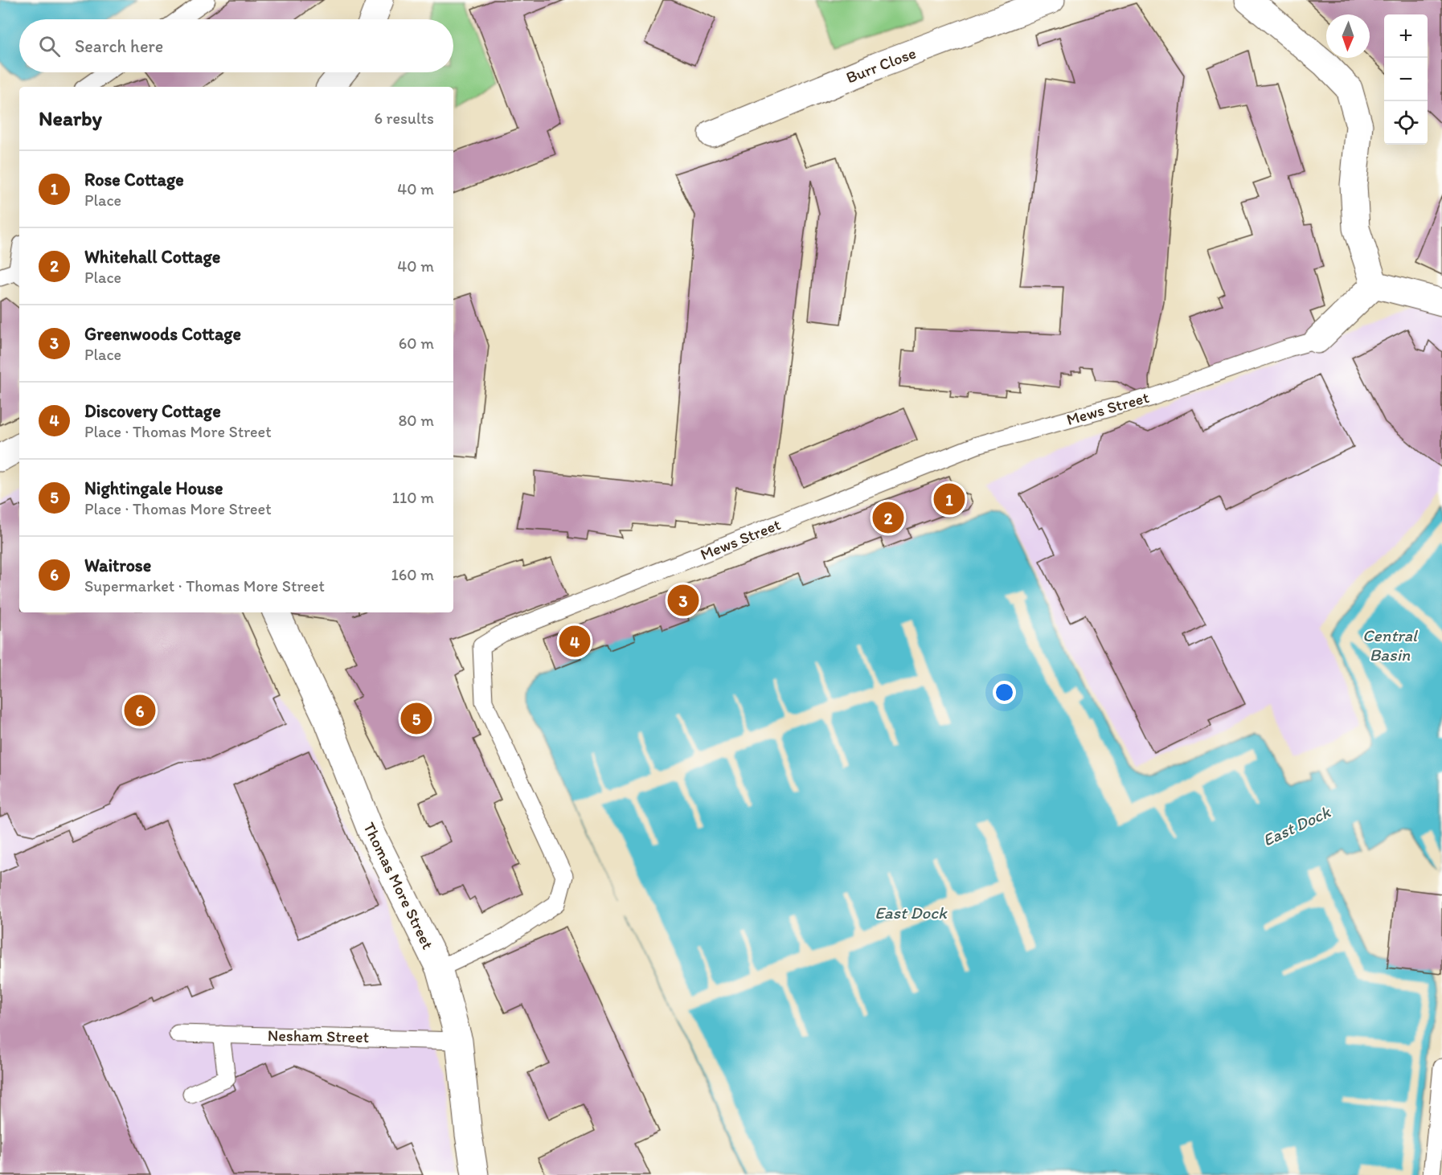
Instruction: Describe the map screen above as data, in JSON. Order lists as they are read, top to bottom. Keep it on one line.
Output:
{"streets":{"street":["Burr Close","Mews Street","Thomas More Street"],"lane":["Nesham Street"]},"crossings":[["Mews Street","Thomas More Street"],["Thomas More Street","Nesham Street"]],"water":["Central Basin","East Dock"],"north":"bottom","page":{"map_buttons":["+","−"],"search":"Search here","heading":["Nearby","6 results"],"list":[{"mark":"1","name":"Rose Cottage","note":"Place","value":"40 m"},{"mark":"2","name":"Whitehall Cottage","note":"Place","value":"40 m"},{"mark":"3","name":"Greenwoods Cottage","note":"Place","value":"60 m"},{"mark":"4","name":"Discovery Cottage","note":"Place · Thomas More Street","value":"80 m"},{"mark":"5","name":"Nightingale House","note":"Place · Thomas More Street","value":"110 m"},{"mark":"6","name":"Waitrose","note":"Supermarket · Thomas More Street","value":"160 m"}],"pins":["1","2","3","4","6","5"]}}
